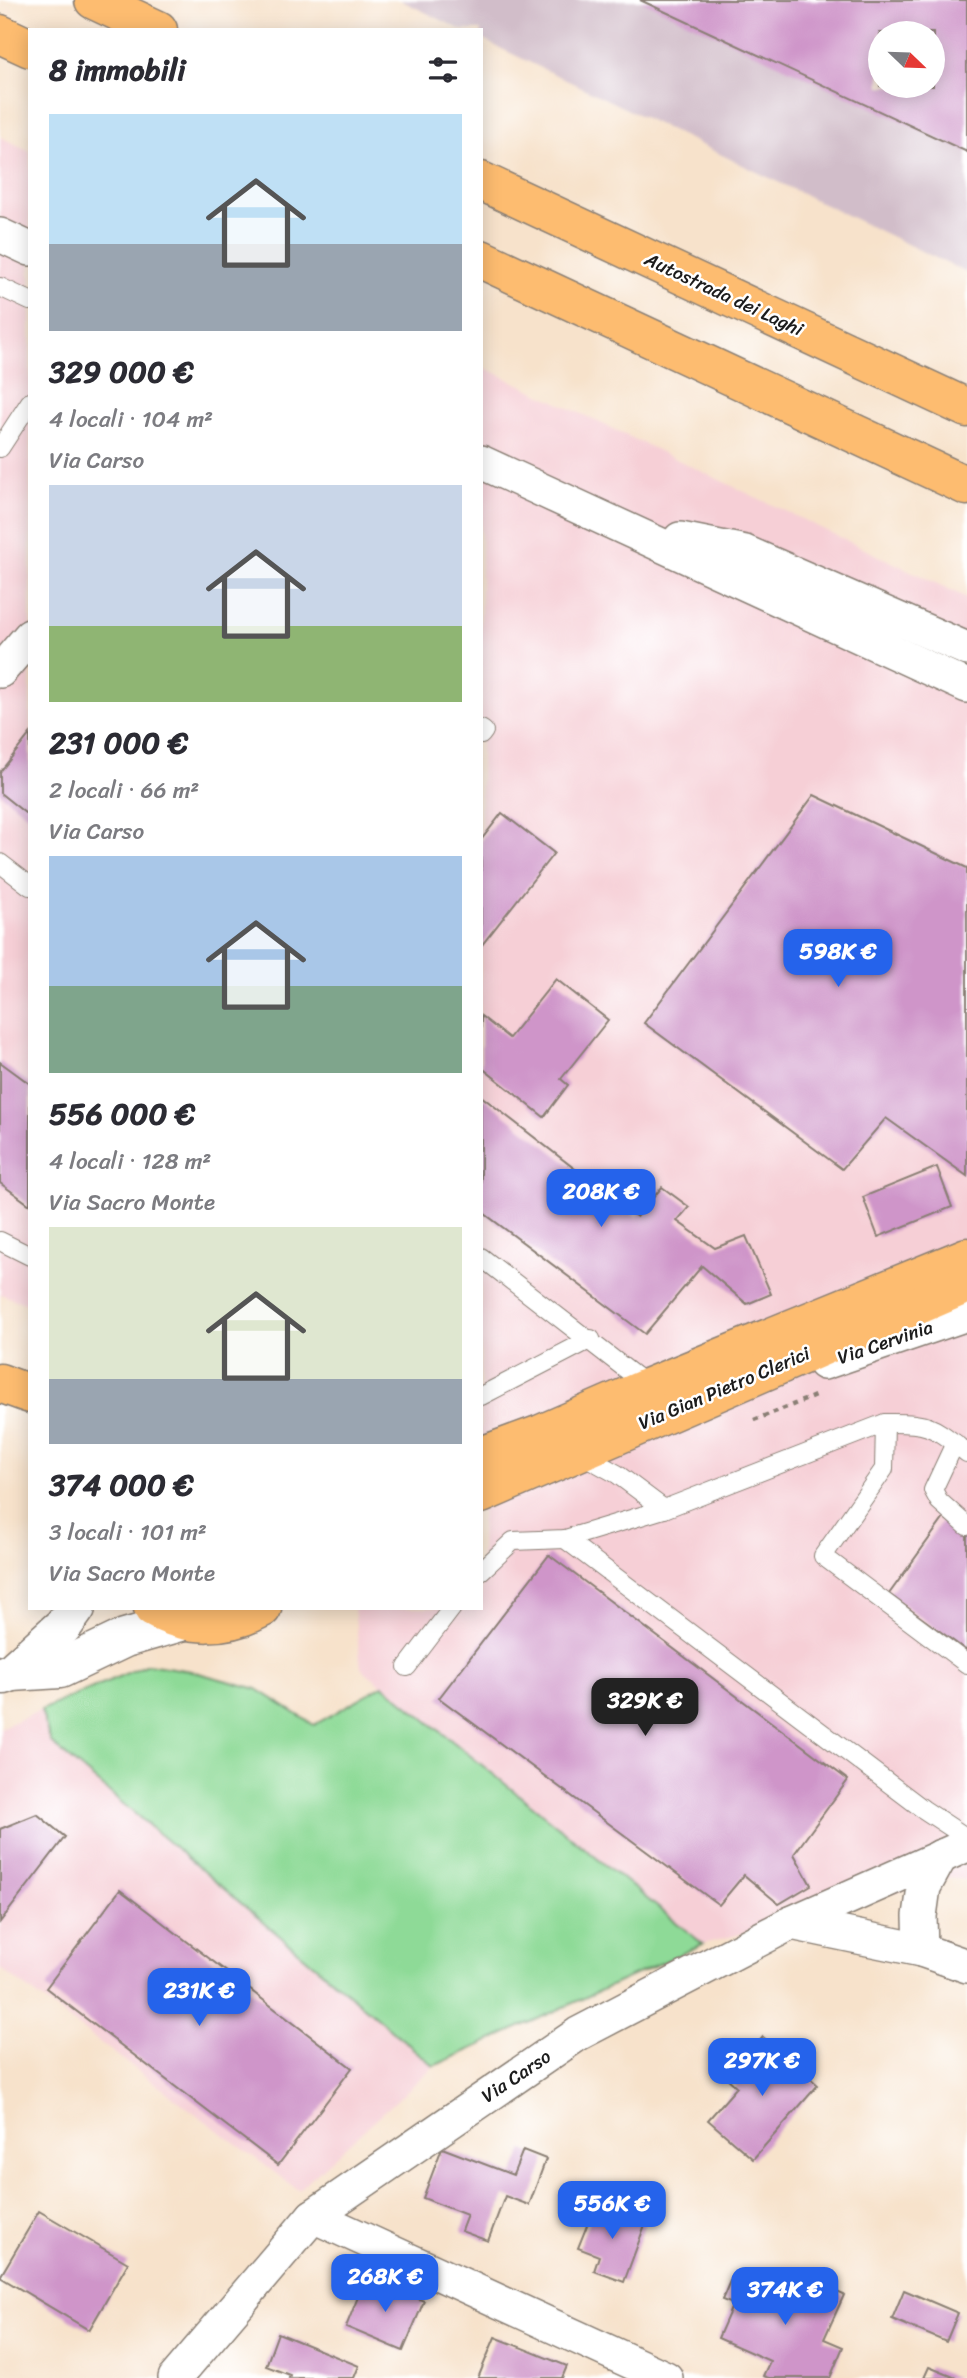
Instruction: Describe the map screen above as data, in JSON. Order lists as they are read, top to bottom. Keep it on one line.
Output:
{"streets":{"main road":["Autostrada dei Laghi","Via Gian Pietro Clerici"],"street":["Via Cervinia","Via Carso"]},"crossings":[["Via Cervinia","Via Gian Pietro Clerici"]],"north":"bottom right","page":{"heading":"8 immobili","list":[{"name":"329 000 €","note":"4 locali · 104 m² · Via Carso"},{"name":"231 000 €","note":"2 locali · 66 m² · Via Carso"},{"name":"556 000 €","note":"4 locali · 128 m² · Via Sacro Monte"},{"name":"374 000 €","note":"3 locali · 101 m² · Via Sacro Monte"}],"price":["598K €","208K €","329K €","231K €","297K €","556K €","268K €","374K €"]}}
